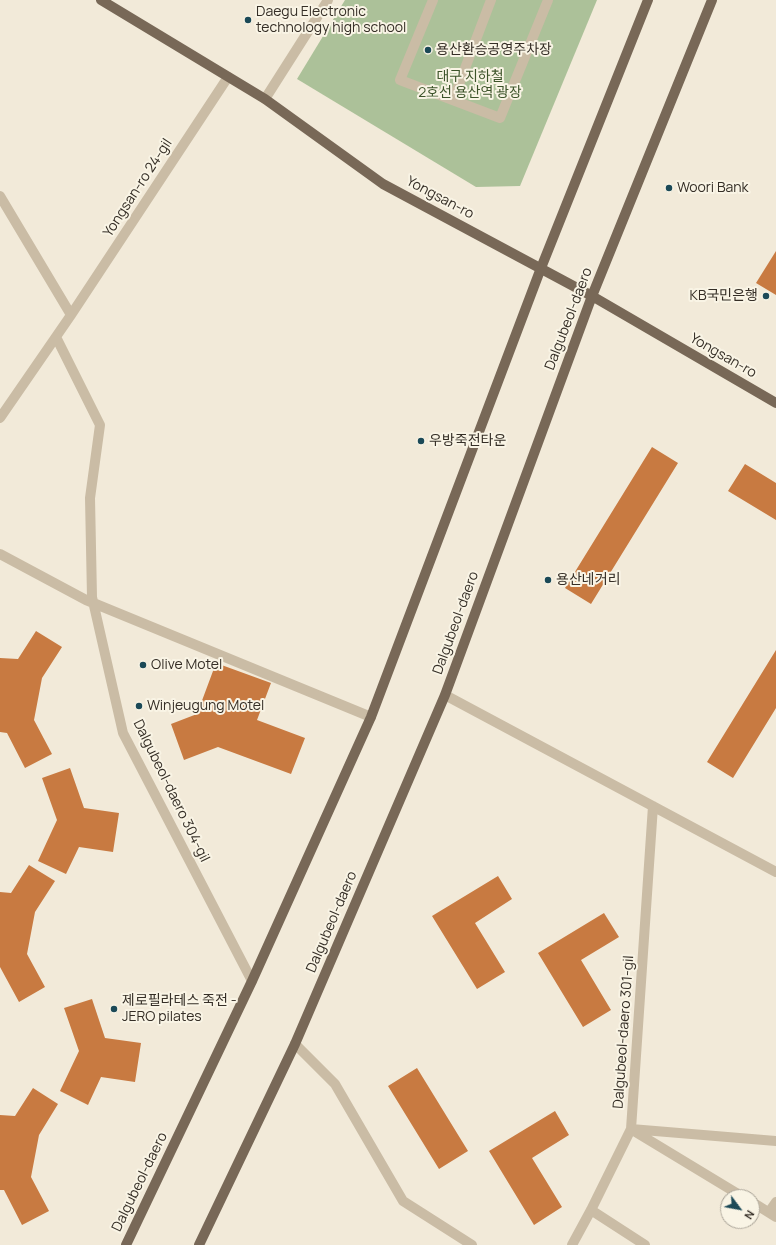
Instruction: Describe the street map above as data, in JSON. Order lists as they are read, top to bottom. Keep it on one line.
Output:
{"streets":{"main road":["Yongsan-ro","Dalgubeol-daero"],"street":["Yongsan-ro 24-gil","Dalgubeol-daero 304-gil","Dalgubeol-daero 301-gil"]},"crossings":[["Yongsan-ro 24-gil","Yongsan-ro"],["Yongsan-ro 24-gil","Dalgubeol-daero 304-gil"],["Yongsan-ro","Dalgubeol-daero"],["Dalgubeol-daero","Dalgubeol-daero 304-gil"]],"parks":["대구 지하철 2호선 용산역 광장"],"places":["Daegu Electronic technology high school","용산환승공영주차장","Woori Bank","KB국민은행","우방죽전타운","용산네거리","Olive Motel","Winjeugung Motel","제로필라테스 죽전 - JERO pilates"],"north":"bottom right"}
